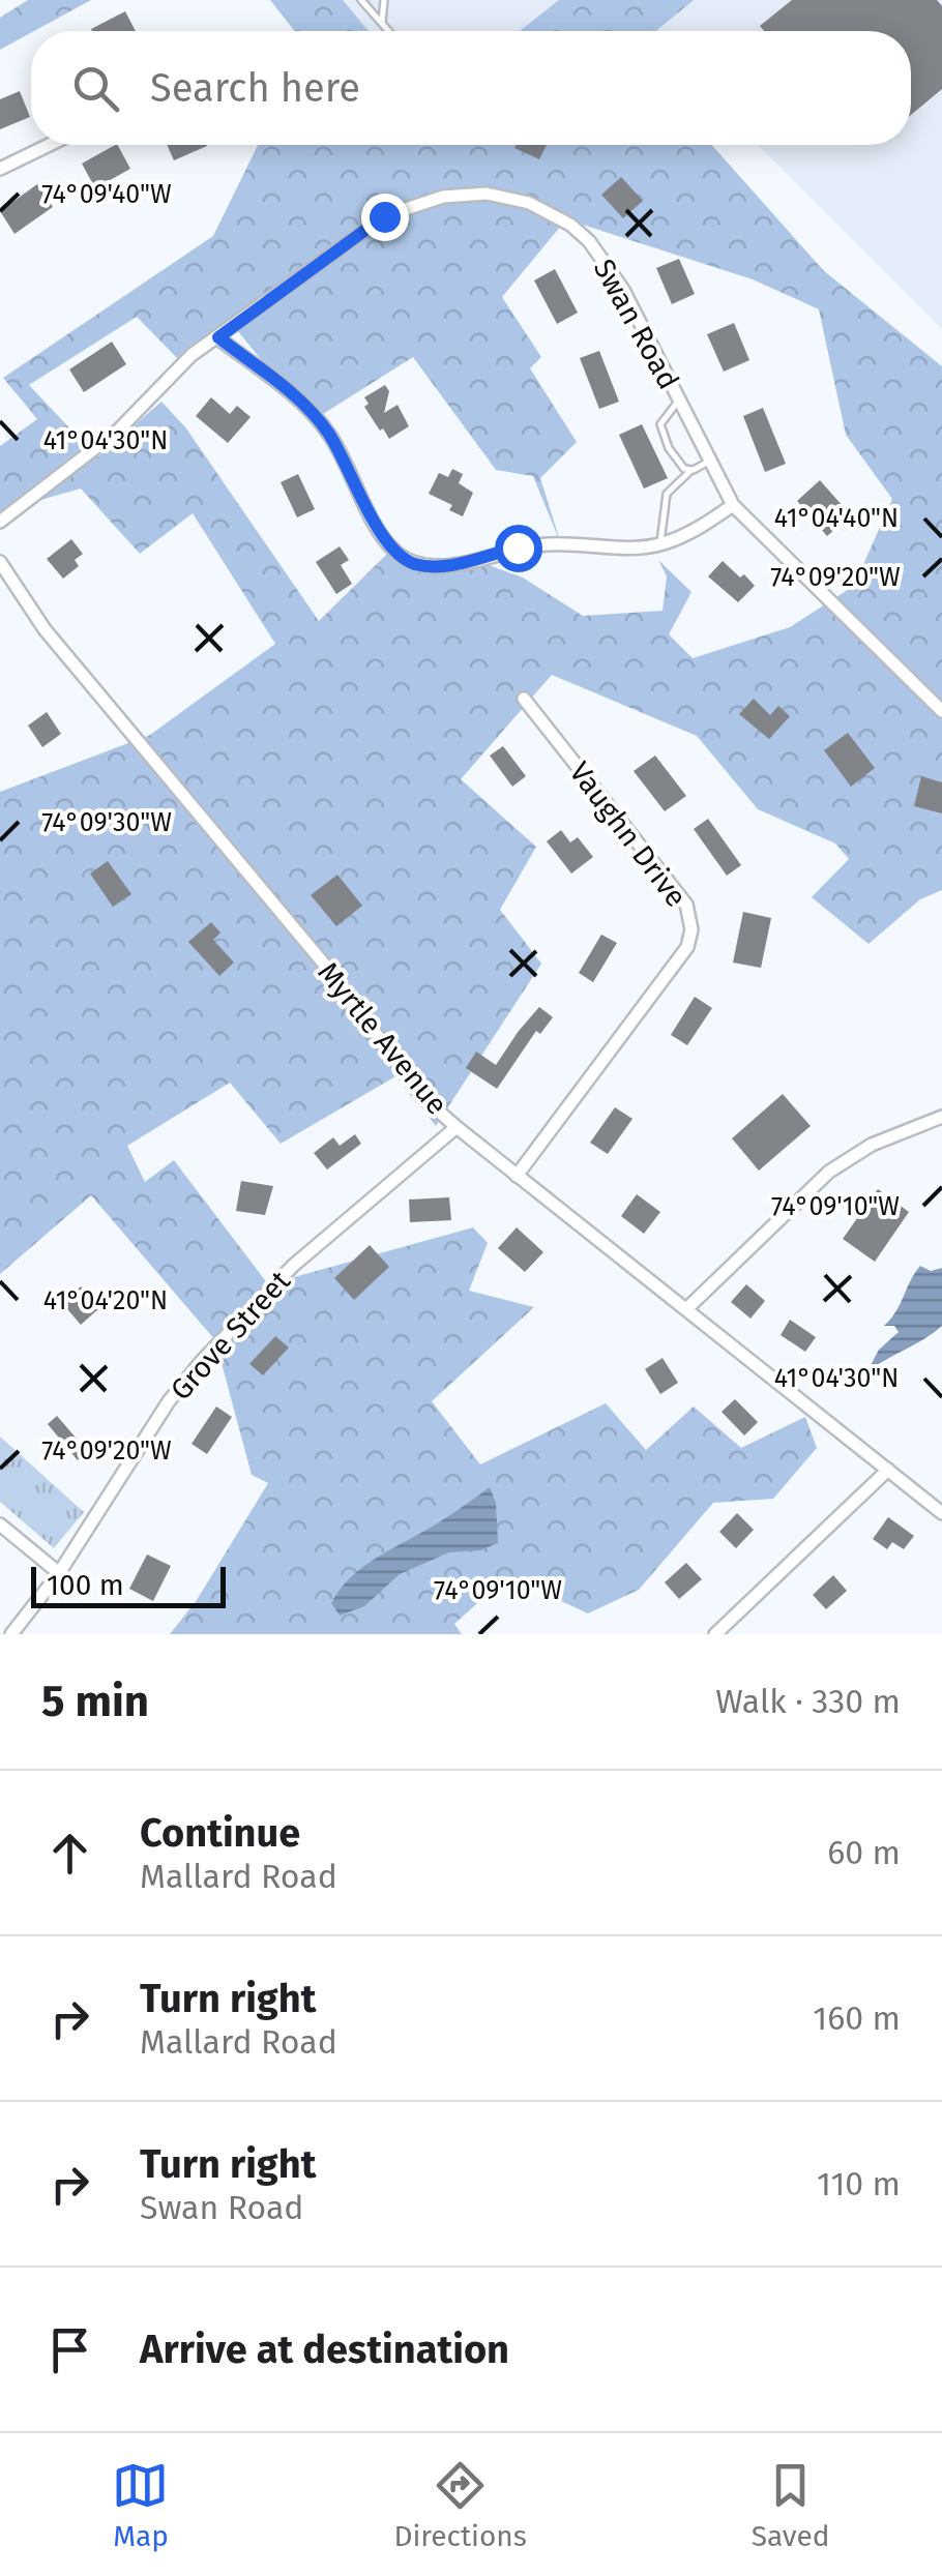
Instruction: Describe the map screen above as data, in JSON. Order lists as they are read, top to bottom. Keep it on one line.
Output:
{"streets":{"street":["Swan Road","Vaughn Drive","Myrtle Avenue","Grove Street"]},"crossings":[["Vaughn Drive","Myrtle Avenue"],["Myrtle Avenue","Grove Street"]],"scale_bar":"100 m","page":{"search":"Search here","scale":"100 m","heading":["5 min","Walk · 330 m"],"list":[["Continue","Mallard Road","60 m"],["Turn right","Mallard Road","160 m"],["Turn right","Swan Road","110 m"],"Arrive at destination"],"nav":["Map","Directions","Saved"]},"coordinates":["74°09'40\"W","41°04'30\"N","41°04'40\"N","74°09'20\"W","74°09'30\"W","74°09'10\"W","41°04'20\"N"]}
